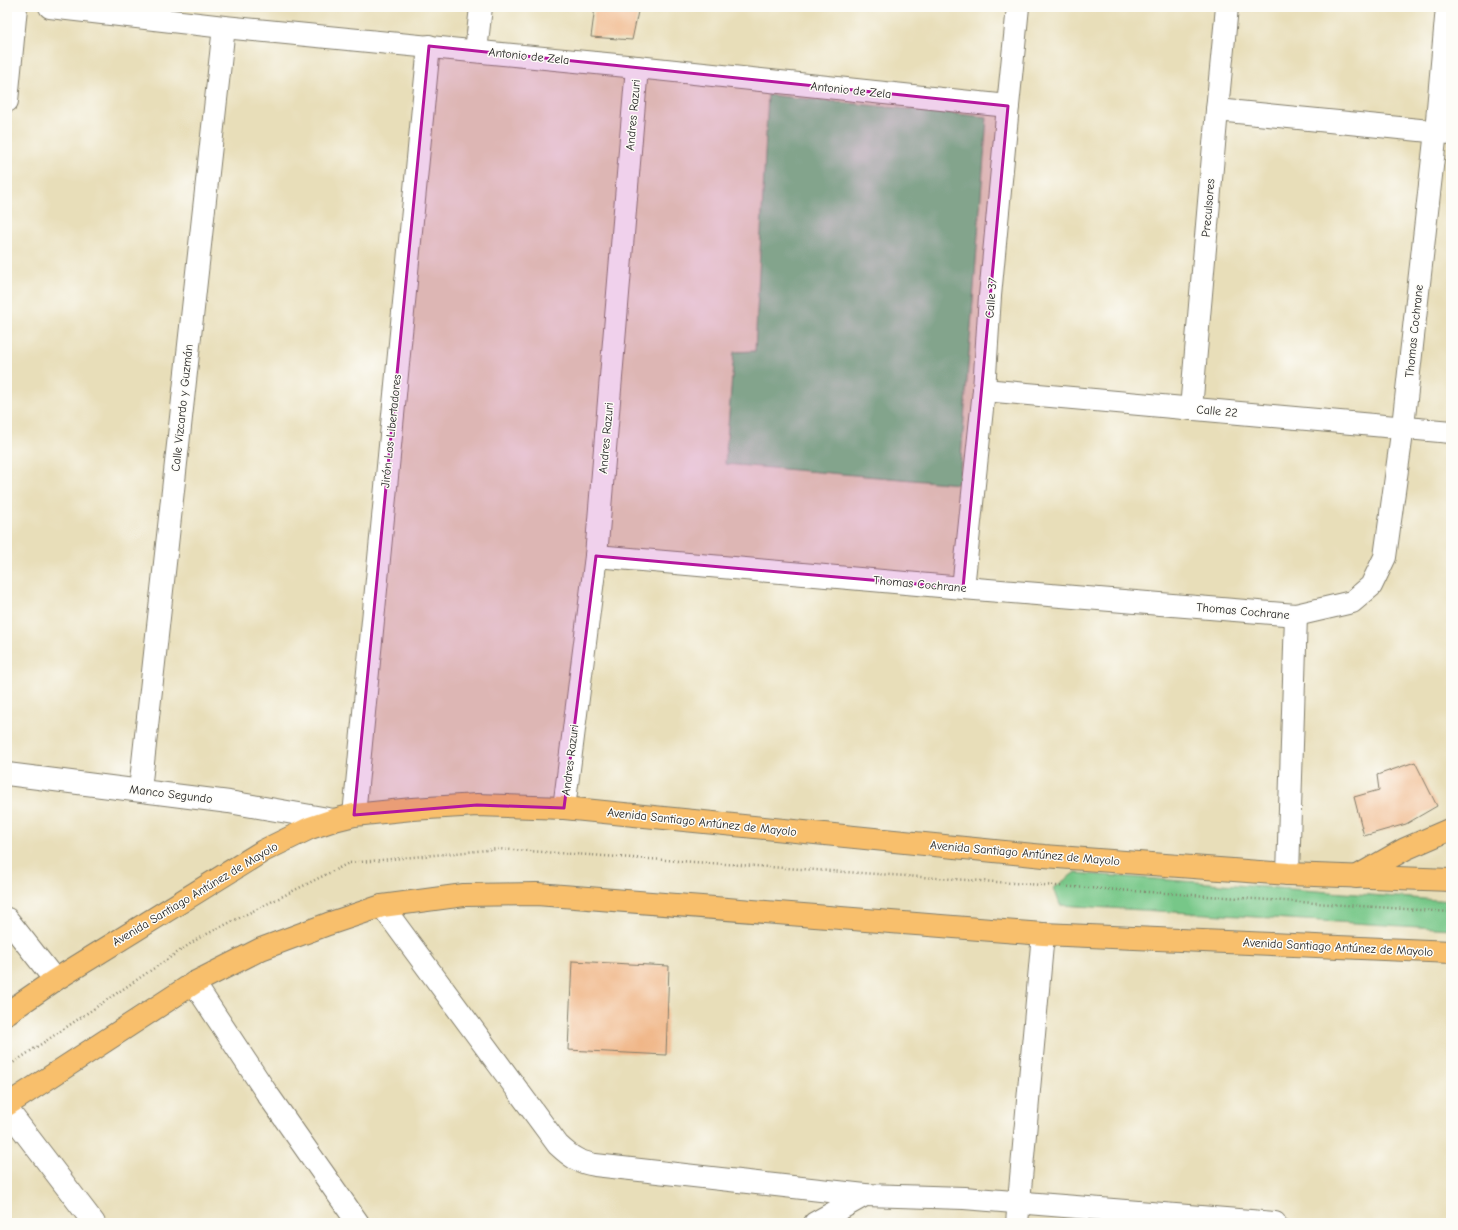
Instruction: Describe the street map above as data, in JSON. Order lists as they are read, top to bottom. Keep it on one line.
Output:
{"streets":{"main road":["Avenida Santiago Antúnez de Mayolo"],"street":["Antonio de Zela","Andres Razuri","Preculsores","Calle 37","Thomas Cochrane","Calle Vizcardo y Guzmán","Calle 22","Jirón Los Libertadores","Manco Segundo"]},"crossings":[["Antonio de Zela","Andres Razuri"],["Antonio de Zela","Calle 37"],["Antonio de Zela","Calle Vizcardo y Guzmán"],["Antonio de Zela","Jirón Los Libertadores"],["Andres Razuri","Thomas Cochrane"],["Andres Razuri","Avenida Santiago Antúnez de Mayolo"],["Preculsores","Calle 22"],["Calle 37","Thomas Cochrane"],["Calle 37","Calle 22"],["Thomas Cochrane","Calle 22"],["Calle Vizcardo y Guzmán","Manco Segundo"],["Jirón Los Libertadores","Manco Segundo"],["Jirón Los Libertadores","Avenida Santiago Antúnez de Mayolo"],["Manco Segundo","Avenida Santiago Antúnez de Mayolo"]]}
